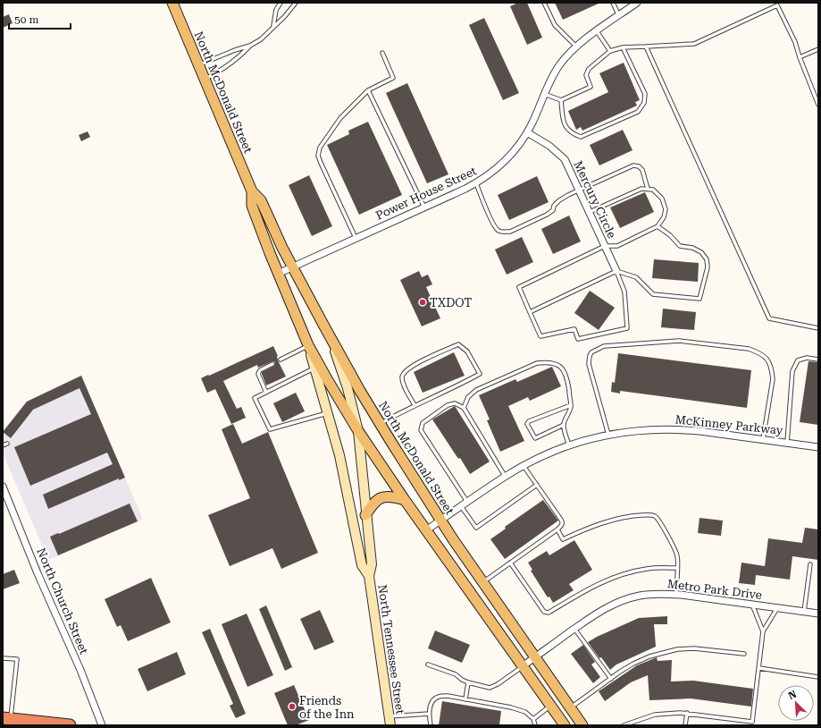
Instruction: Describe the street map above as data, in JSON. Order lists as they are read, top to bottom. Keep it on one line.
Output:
{"streets":{"main road":["North McDonald Street"],"street":["Power House Street","Mercury Circle","McKinney Parkway","Metro Park Drive","North Church Street","North Tennessee Street"]},"crossings":[["North McDonald Street","Power House Street"],["North McDonald Street","McKinney Parkway"],["North McDonald Street","Metro Park Drive"],["Power House Street","Mercury Circle"]],"places":["TXDOT","Friends of the Inn"],"scale_bar":"50 m","north":"top left"}
